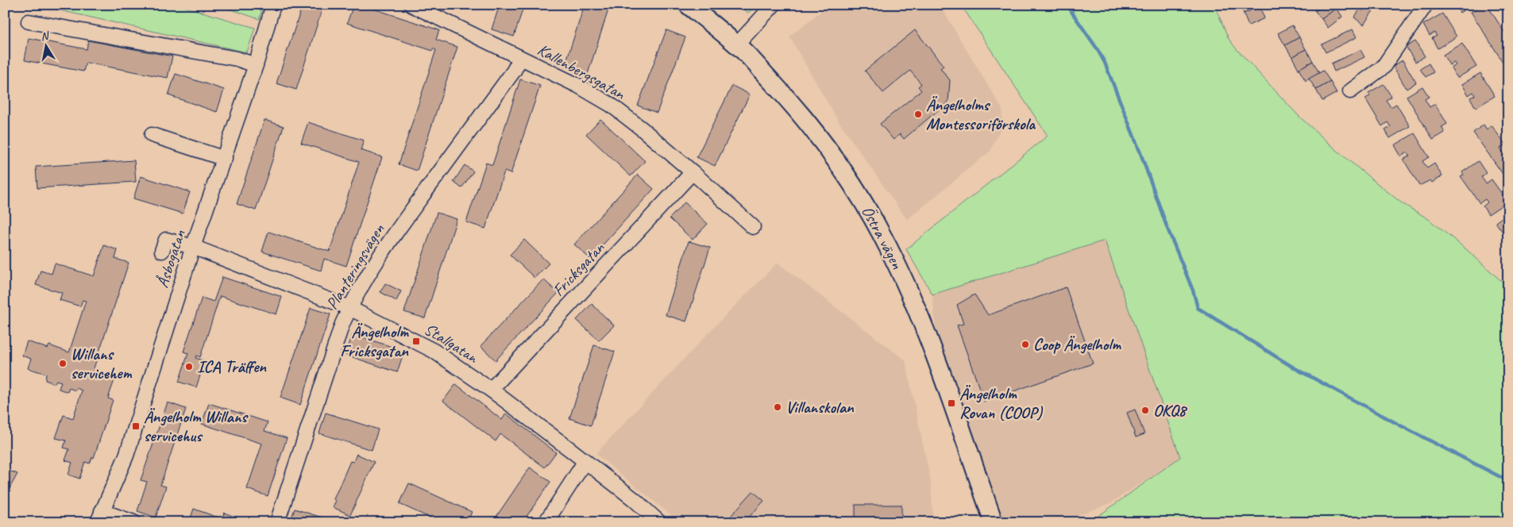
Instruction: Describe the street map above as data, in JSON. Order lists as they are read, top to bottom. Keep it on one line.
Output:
{"streets":{"main road":["Östra vägen"],"street":["Kallenbergsgatan","Åsbogatan","Planteringsvägen","Fricksgatan","Stallgatan"]},"crossings":[["Kallenbergsgatan","Planteringsvägen"],["Kallenbergsgatan","Fricksgatan"],["Åsbogatan","Stallgatan"],["Planteringsvägen","Stallgatan"],["Fricksgatan","Stallgatan"]],"places":{"other":["Ängelholms Montessoriförskola","Coop Ängelholm","Willans servicehem","ICA Träffen","Villanskolan","OKQ8"],"transit":["Ängelholm Fricksgatan","Ängelholm Rovan (COOP)","Ängelholm Willans servicehus"]},"north":"top"}
